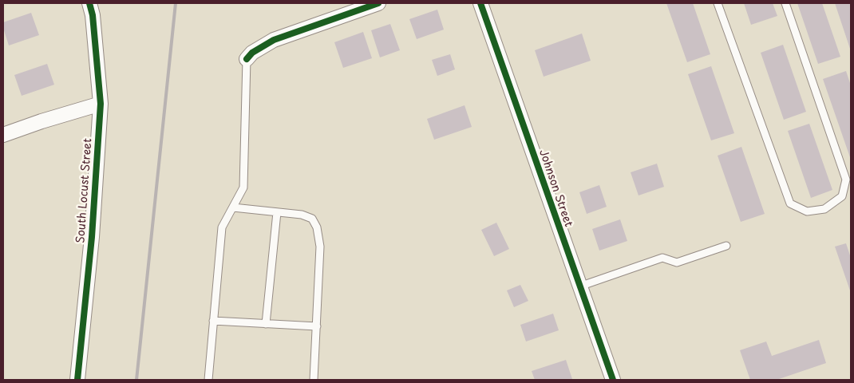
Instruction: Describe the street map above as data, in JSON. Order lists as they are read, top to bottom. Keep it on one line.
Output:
{"streets":{"street":["Johnson Street","South Locust Street"]}}
